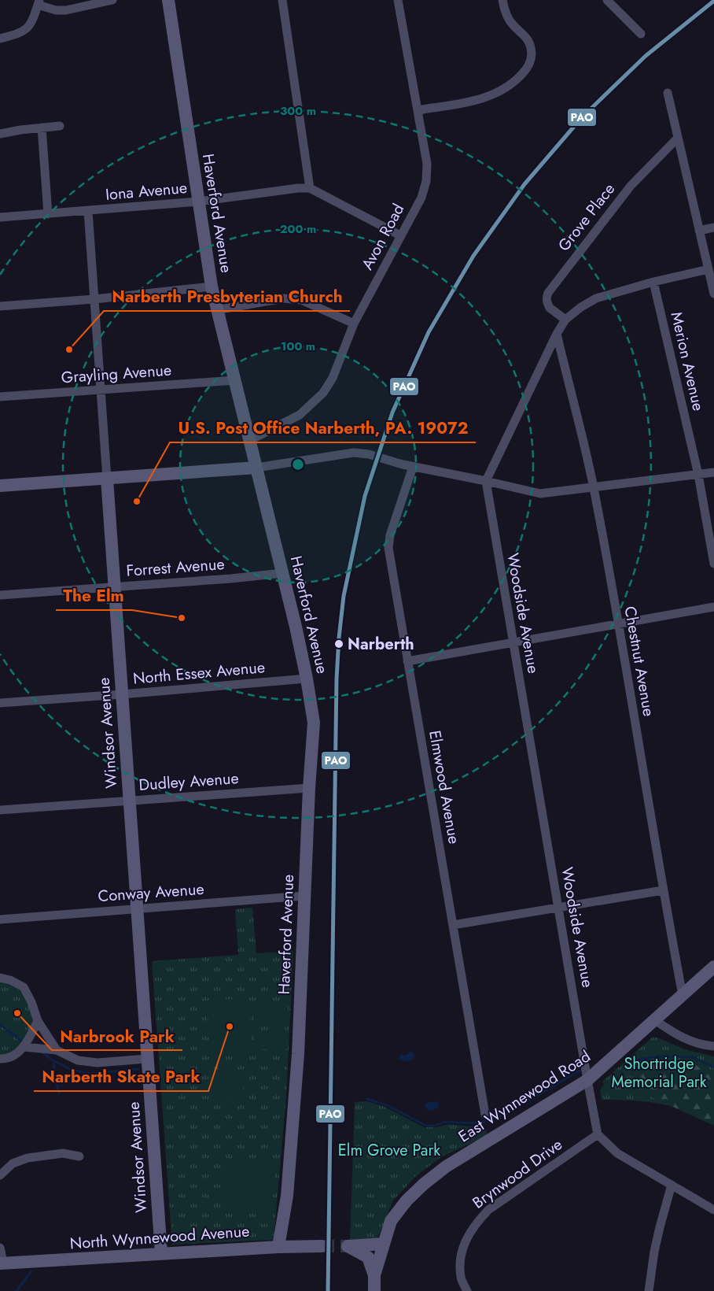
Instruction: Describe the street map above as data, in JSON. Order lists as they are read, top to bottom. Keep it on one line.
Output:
{"streets":{"street":["Iona Avenue","Haverford Avenue","Grove Place","Avon Road","Merion Avenue","Grayling Avenue","Forrest Avenue","Woodside Avenue","Chestnut Avenue","North Essex Avenue","Windsor Avenue","Dudley Avenue","Elmwood Avenue","Conway Avenue","East Wynnewood Road","Brynwood Drive","North Wynnewood Avenue"]},"crossings":[["Iona Avenue","Haverford Avenue"],["Iona Avenue","Windsor Avenue"],["Haverford Avenue","Avon Road"],["Haverford Avenue","Grayling Avenue"],["Haverford Avenue","Forrest Avenue"],["Haverford Avenue","North Essex Avenue"],["Haverford Avenue","Dudley Avenue"],["Haverford Avenue","Conway Avenue"],["Haverford Avenue","North Wynnewood Avenue"],["Grayling Avenue","Windsor Avenue"],["Forrest Avenue","Windsor Avenue"],["Woodside Avenue","East Wynnewood Road"],["Woodside Avenue","Brynwood Drive"],["Chestnut Avenue","East Wynnewood Road"],["North Essex Avenue","Windsor Avenue"],["Windsor Avenue","Dudley Avenue"],["Windsor Avenue","Conway Avenue"],["Windsor Avenue","North Wynnewood Avenue"]],"parks":["Shortridge Memorial Park","Elm Grove Park"],"places":["Narberth Presbyterian Church","U.S. Post Office Narberth, PA. 19072","The Elm","Narberth","Narbrook Park","Narberth Skate Park"],"lines":["transit line PAO"],"rings":["300 m","200 m","100 m"]}
